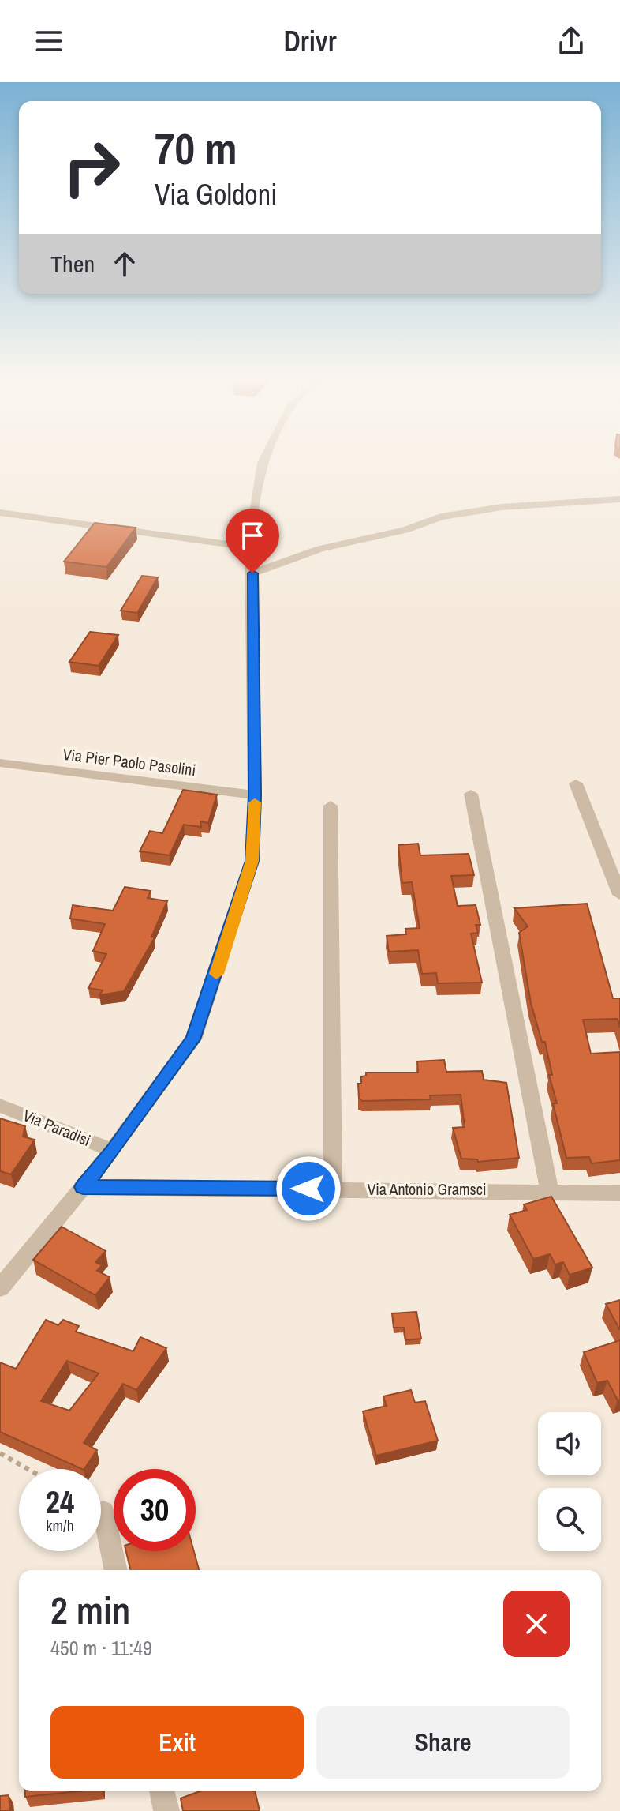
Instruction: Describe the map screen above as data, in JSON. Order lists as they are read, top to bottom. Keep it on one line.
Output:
{"streets":{"street":["Via Pier Paolo Pasolini","Via Paradisi","Via Antonio Gramsci"]},"page":{"header":"Drivr","turn":["70 m","Via Goldoni"],"then":"Then","speed":"24 km/h","limit":"30","heading":["2 min","450 m · 11:49"],"buttons":["Exit","Share"]}}
